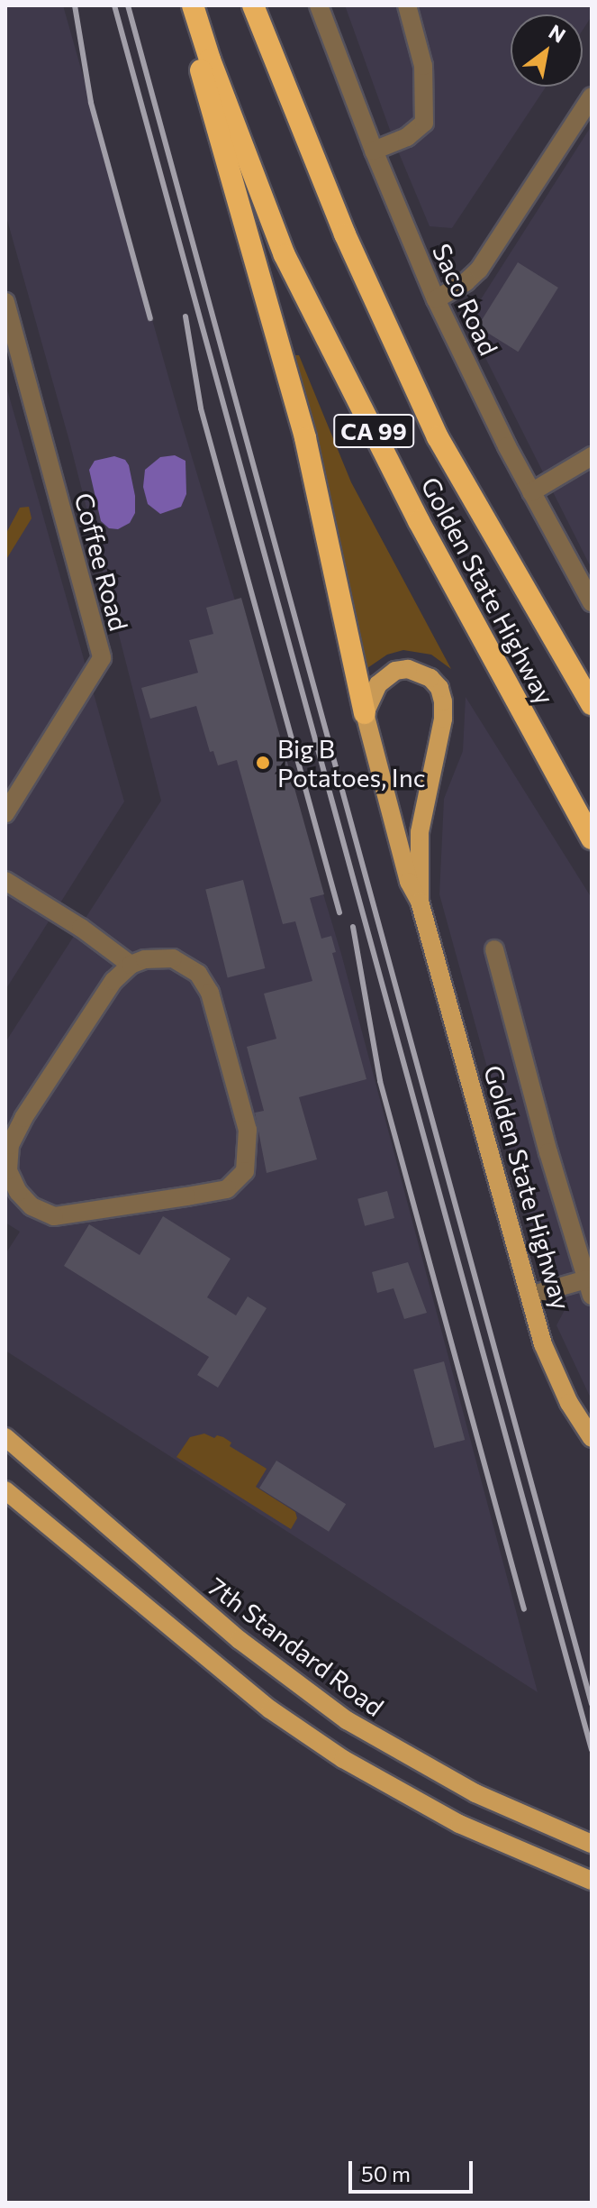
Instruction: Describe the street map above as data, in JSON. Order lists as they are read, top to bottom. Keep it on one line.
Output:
{"streets":{"highway":["CA 99","Golden State Highway"],"main road":["7th Standard Road"],"street":["Saco Road","Coffee Road"]},"places":["Big B Potatoes, Inc"],"scale_bar":"50 m","north":"top right"}
